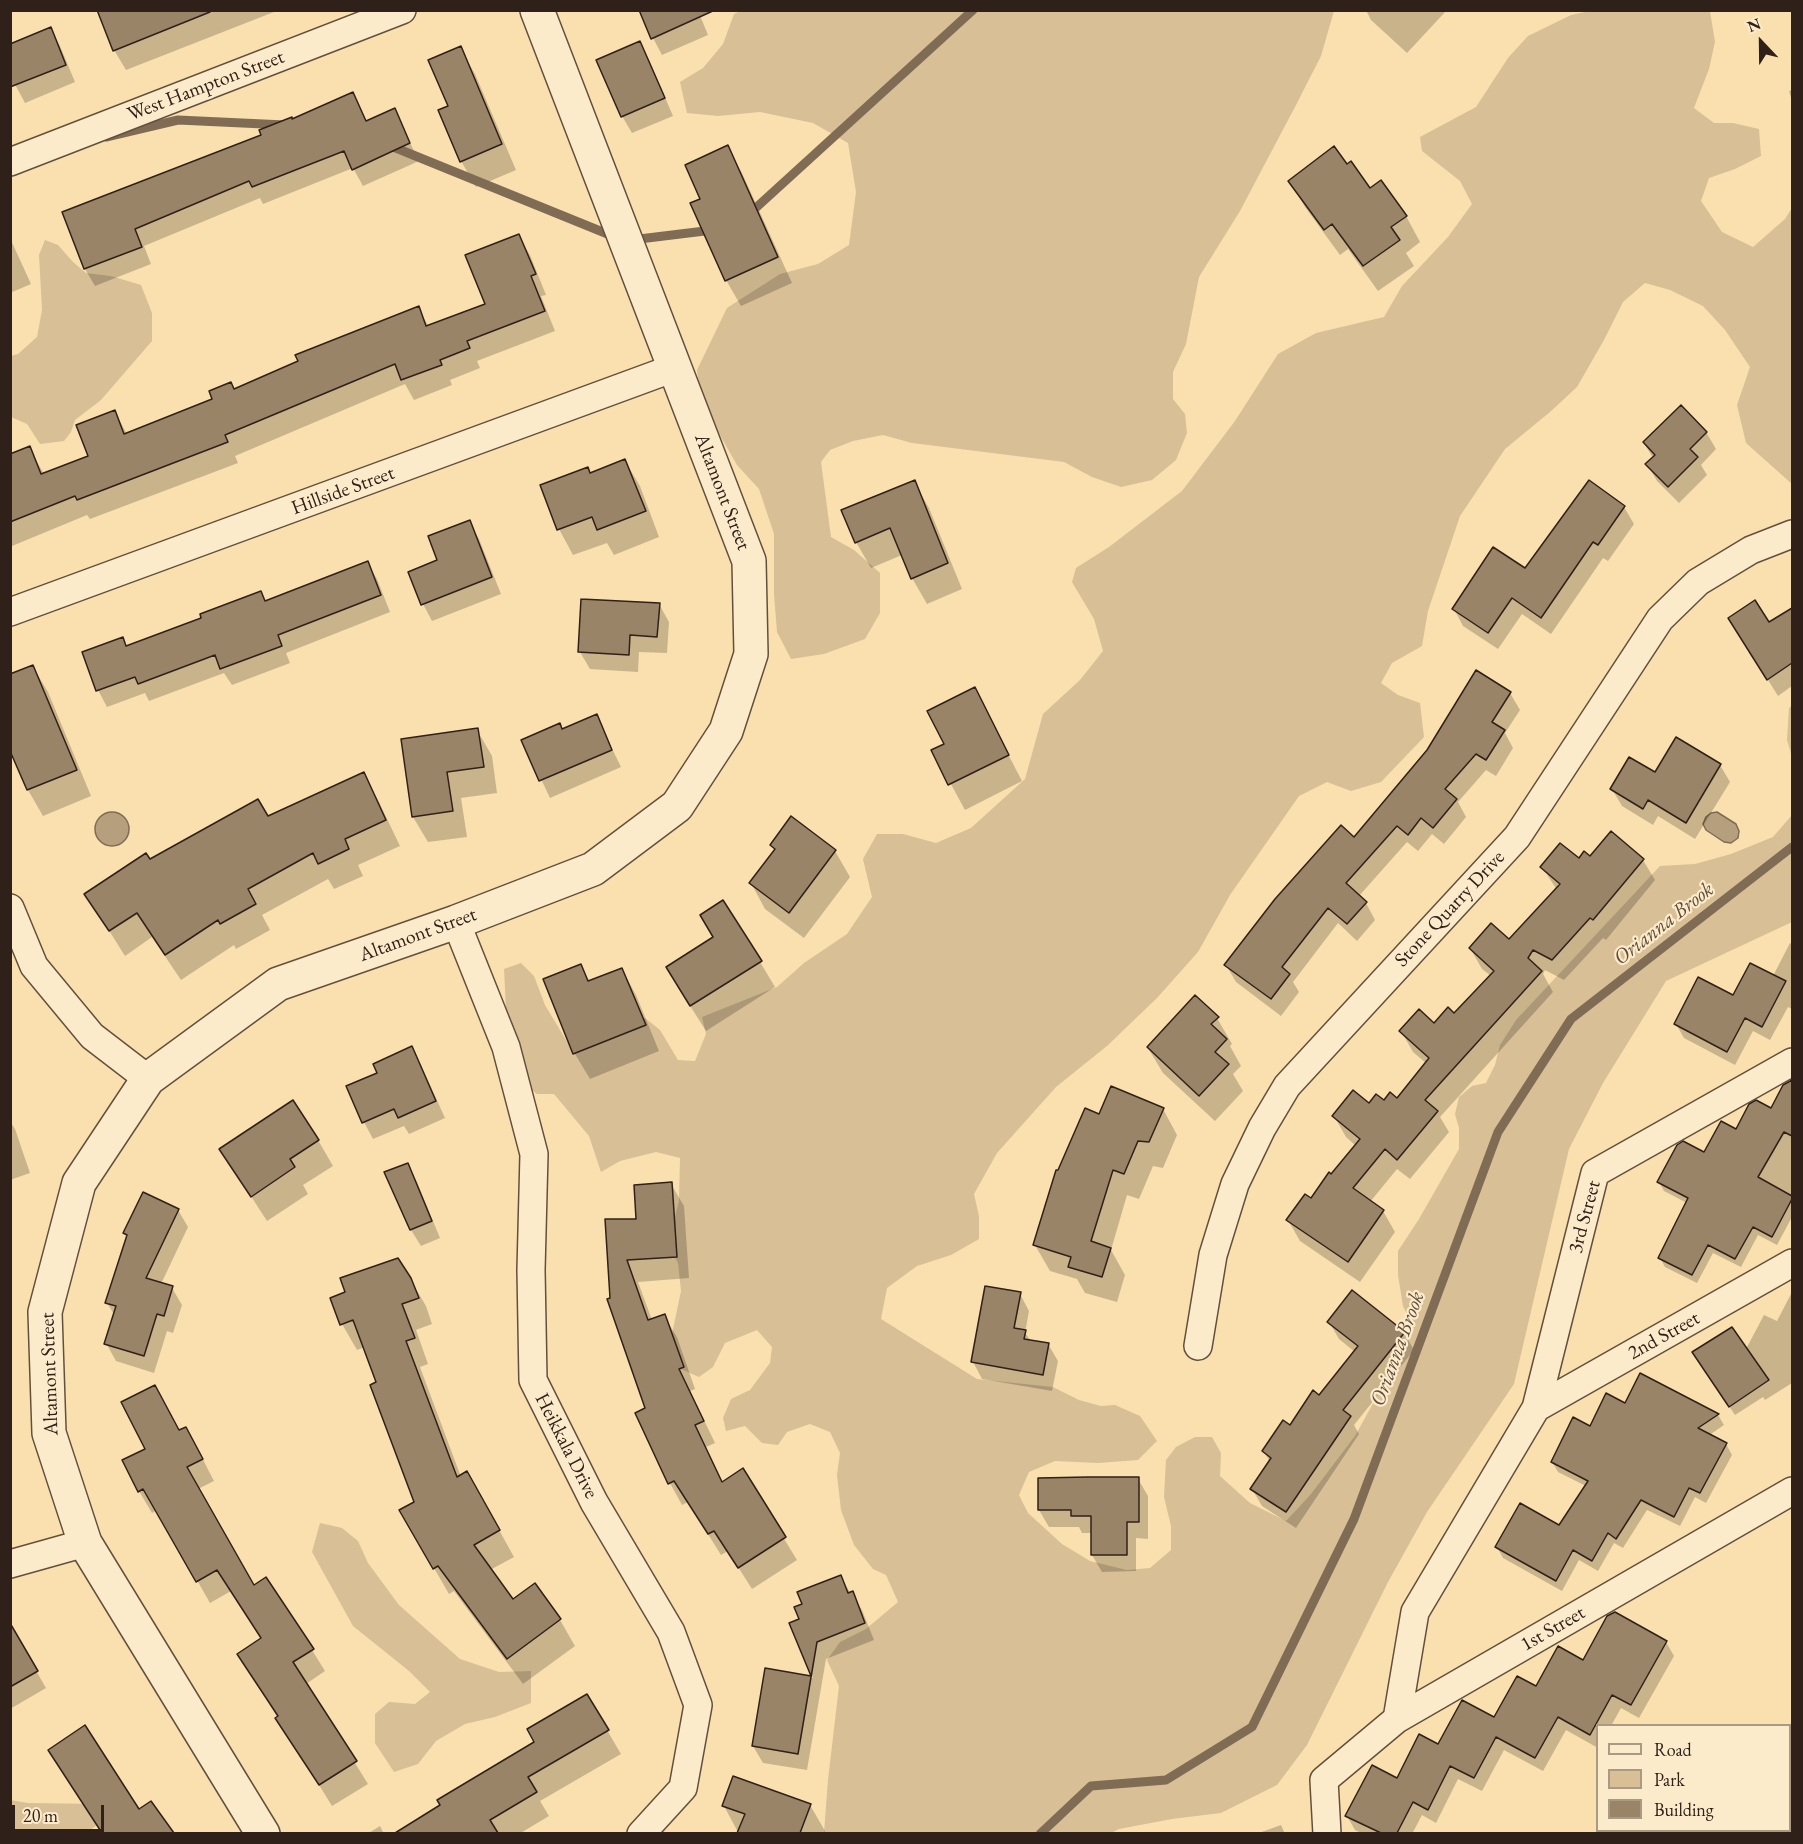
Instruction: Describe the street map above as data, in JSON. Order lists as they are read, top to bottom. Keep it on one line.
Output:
{"streets":{"street":["West Hampton Street","Hillside Street","Altamont Street","Stone Quarry Drive","3rd Street","2nd Street","Heikkala Drive","1st Street"]},"crossings":[["Hillside Street","Altamont Street"],["Altamont Street","Heikkala Drive"],["3rd Street","2nd Street"]],"water":["Orianna Brook"],"legend":["Road","Park","Building"],"scale_bar":"20 m","north":"top"}
